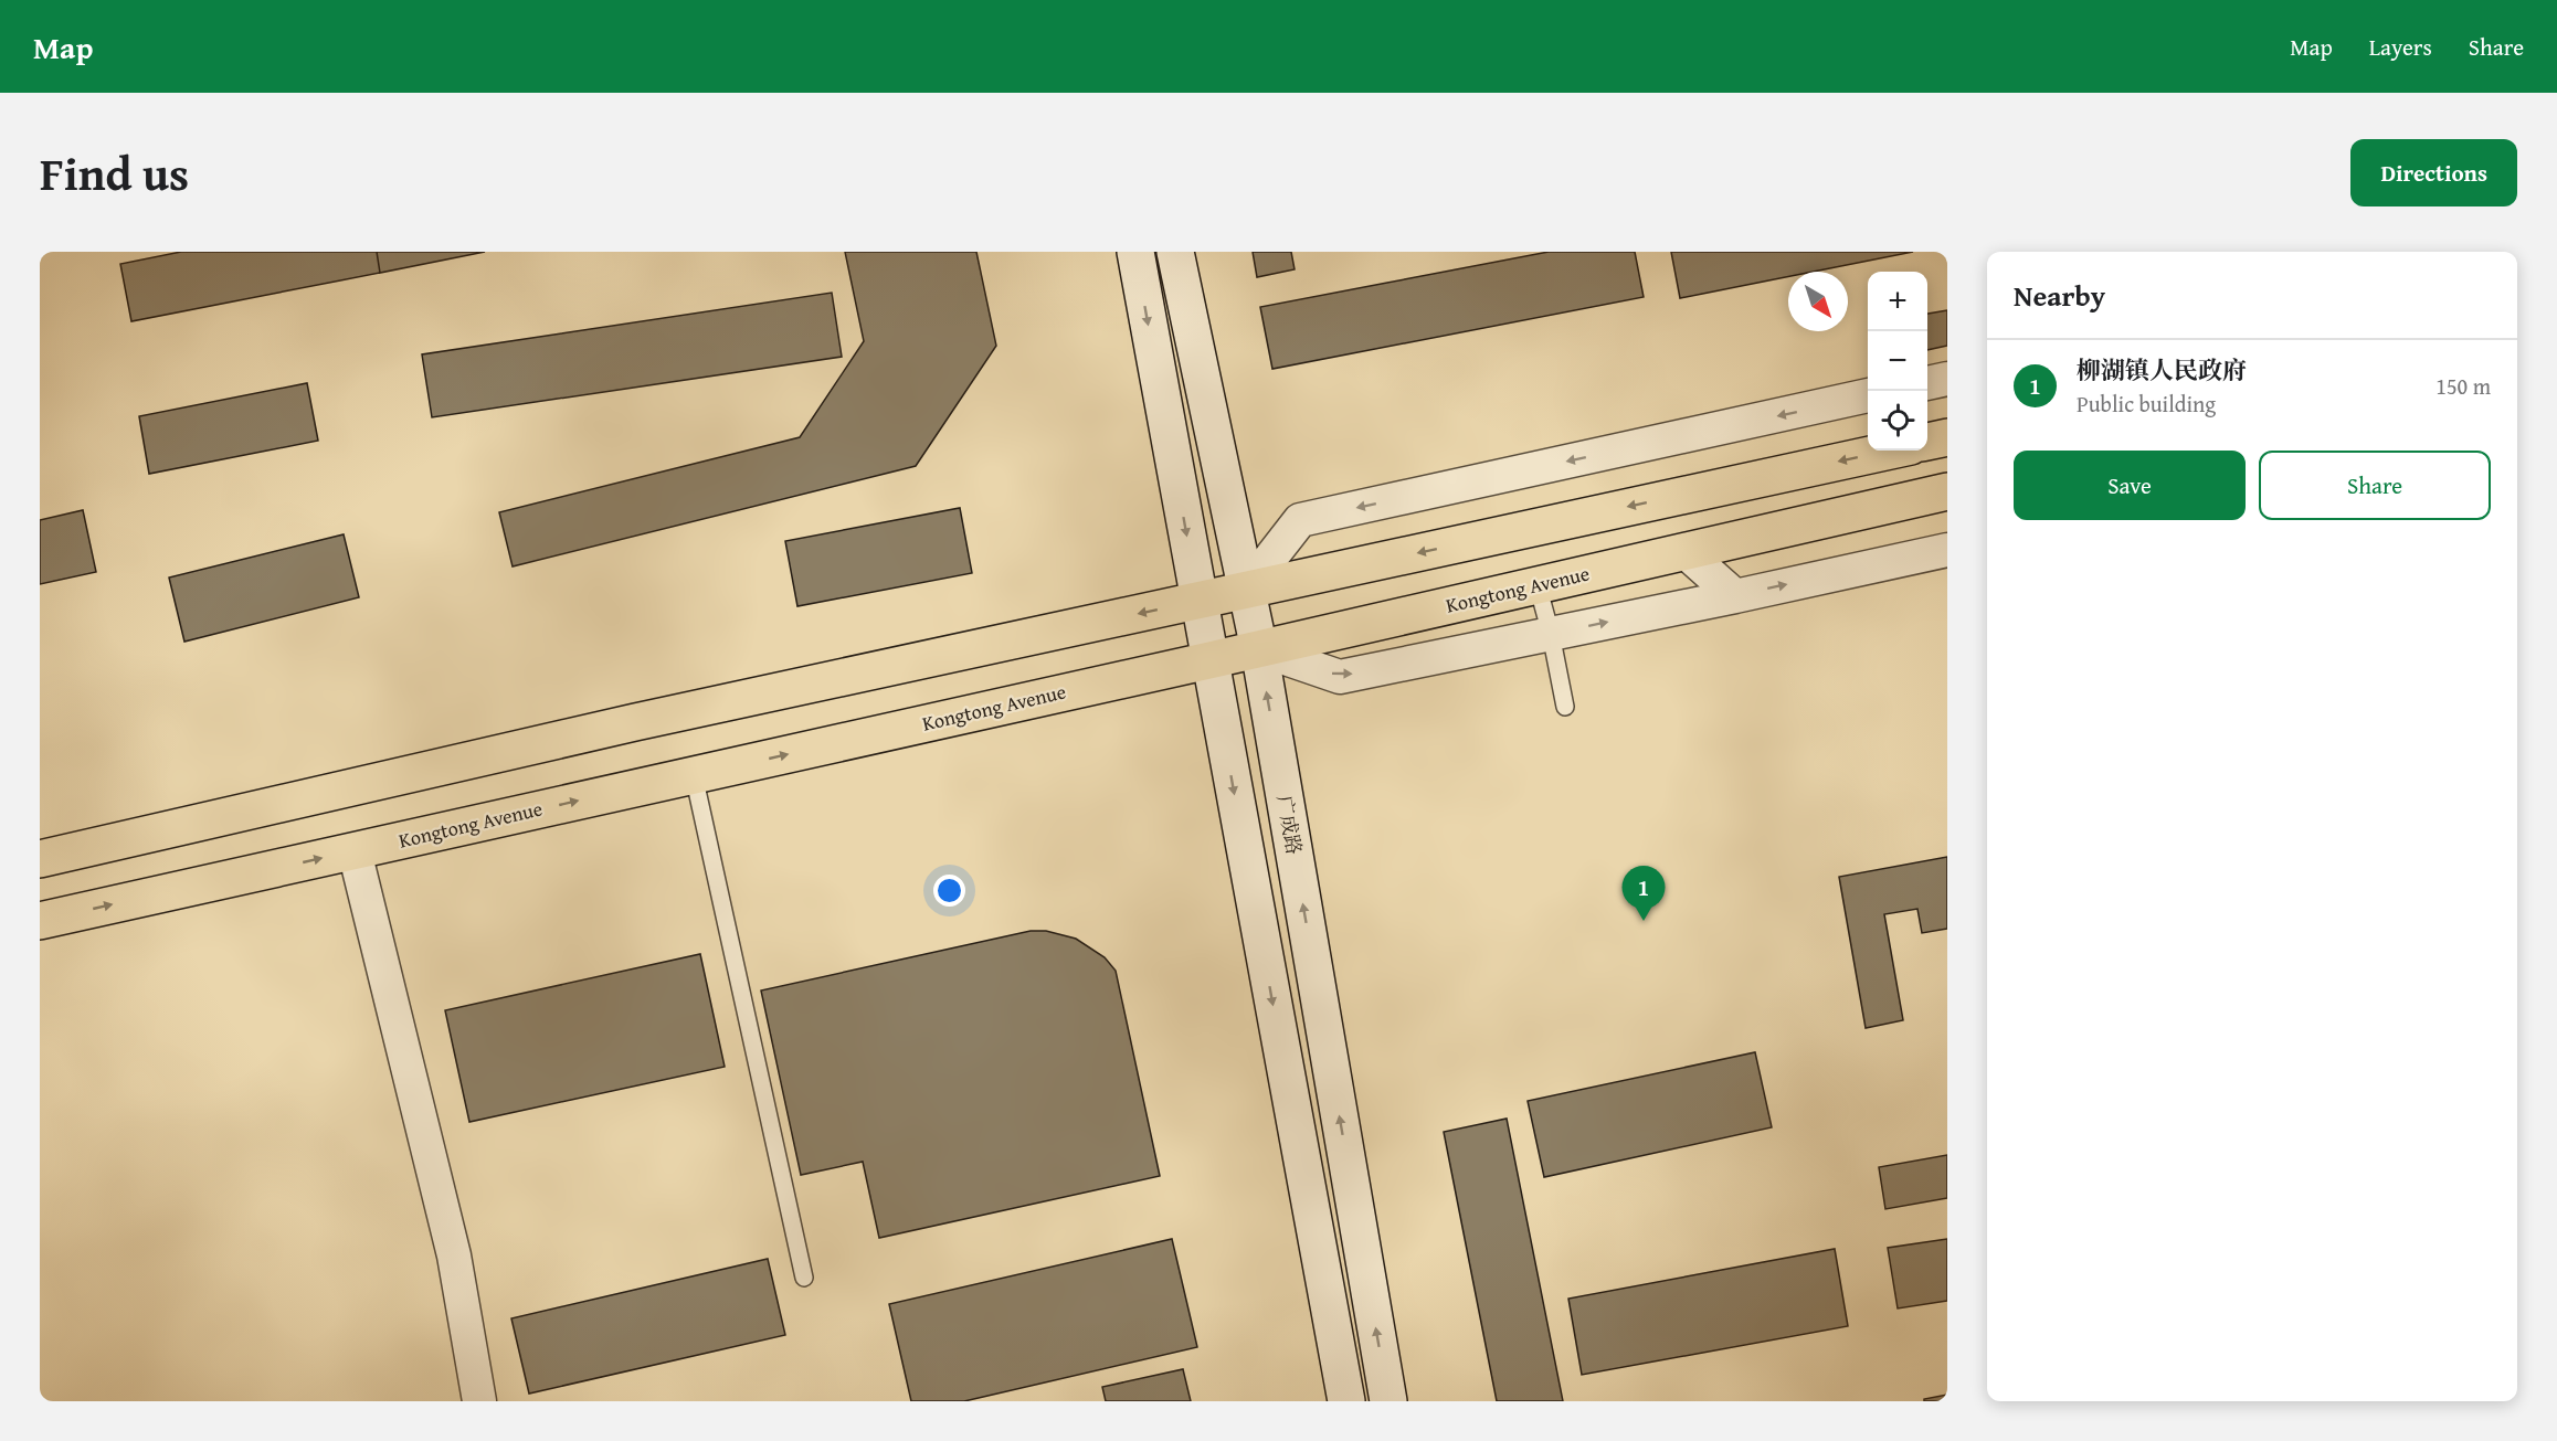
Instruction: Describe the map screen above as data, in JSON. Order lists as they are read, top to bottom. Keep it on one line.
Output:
{"streets":{"main road":["Kongtong Avenue","广成路"]},"crossings":[["Kongtong Avenue","广成路"]],"north":"bottom right","page":{"header":"Map","nav":["Map","Layers","Share"],"title":"Find us","buttons":["Directions",["Save","Share"]],"heading":"Nearby","map_buttons":["+","−"],"list":[{"mark":"1","name":"柳湖镇人民政府","note":"Public building","value":"150 m"}],"pins":"1"}}
